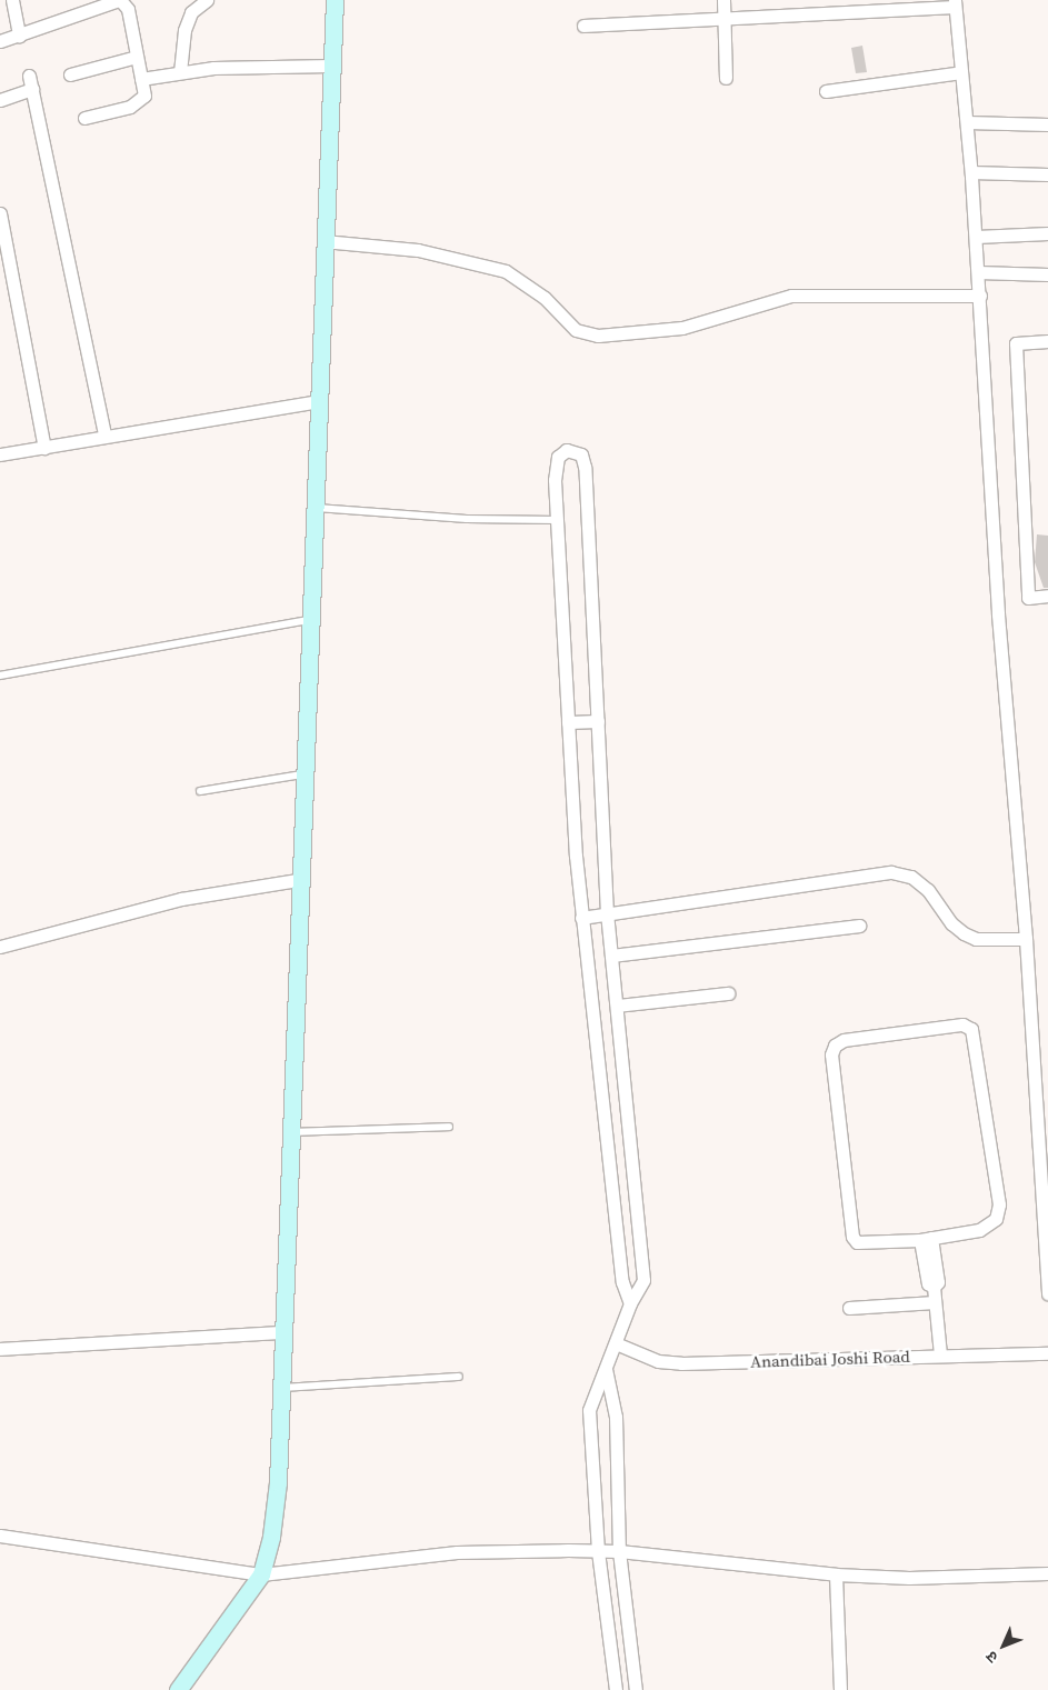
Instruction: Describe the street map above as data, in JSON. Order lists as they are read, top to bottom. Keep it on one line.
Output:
{"streets":{"street":["Anandibai Joshi Road"]},"north":"bottom left"}
